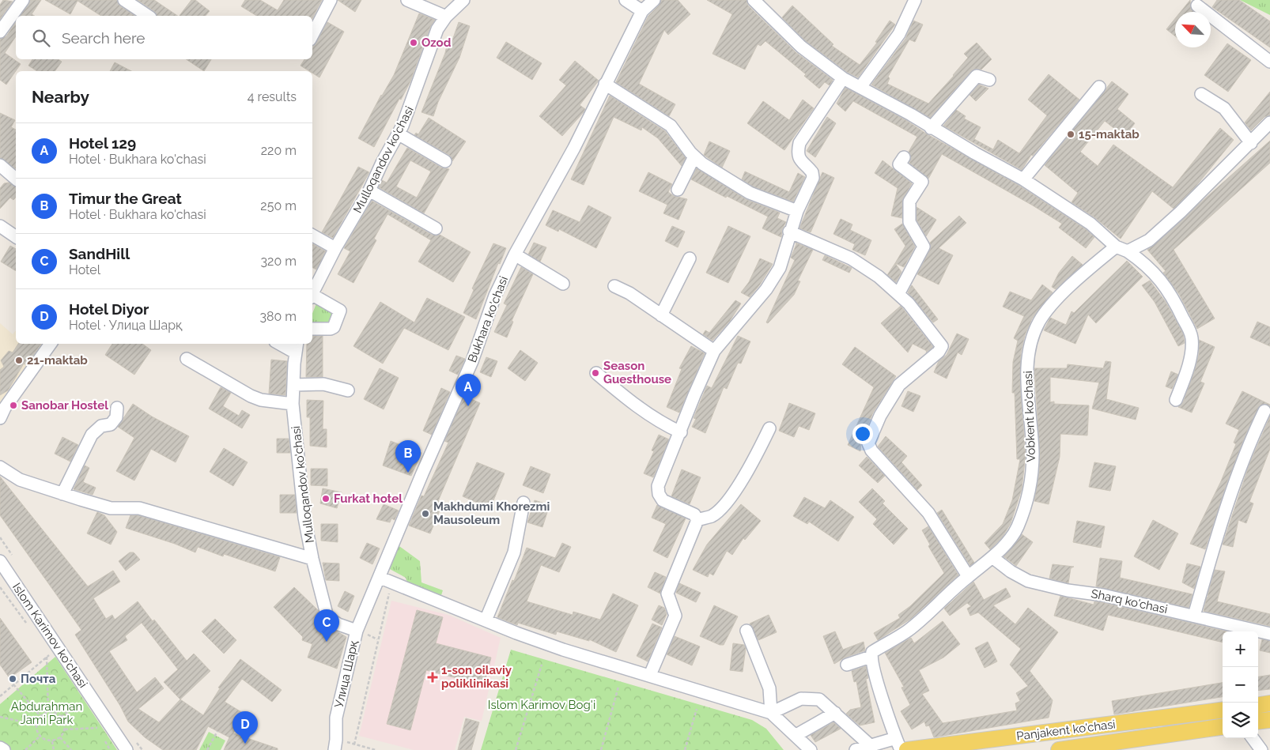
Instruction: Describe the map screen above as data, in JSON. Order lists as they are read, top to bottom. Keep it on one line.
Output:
{"streets":{"main road":["Panjakent ko'chasi"],"street":["Mulloqandov ko'chasi","Bukhara ko'chasi","Vobkent ko'chasi","Sharq ko'chasi","Islom Karimov ko'chasi","Улица Шарқ"]},"crossings":[["Mulloqandov ko'chasi","Bukhara ko'chasi"],["Mulloqandov ko'chasi","Улица Шарқ"],["Bukhara ko'chasi","Улица Шарқ"],["Vobkent ko'chasi","Sharq ko'chasi"]],"parks":["Islom Karimov Bog'i","Abdurahman Jami Park"],"places":{"other":["Ozod","15-maktab","21-maktab","Season Guesthouse","Sanobar Hostel","Furkat hotel","Makhdumi Khorezmi Mausoleum","Почта"],"health":["1-son oilaviy poliklinikasi"]},"north":"top left","page":{"search":"Search here","heading":["Nearby","4 results"],"list":[{"mark":"A","name":"Hotel 129","note":"Hotel · Bukhara ko'chasi","value":"220 m"},{"mark":"B","name":"Timur the Great","note":"Hotel · Bukhara ko'chasi","value":"250 m"},{"mark":"C","name":"SandHill","note":"Hotel","value":"320 m"},{"mark":"D","name":"Hotel Diyor","note":"Hotel · Улица Шарқ","value":"380 m"}],"pins":["A","B","C","D"],"map_buttons":["+","−"]}}
